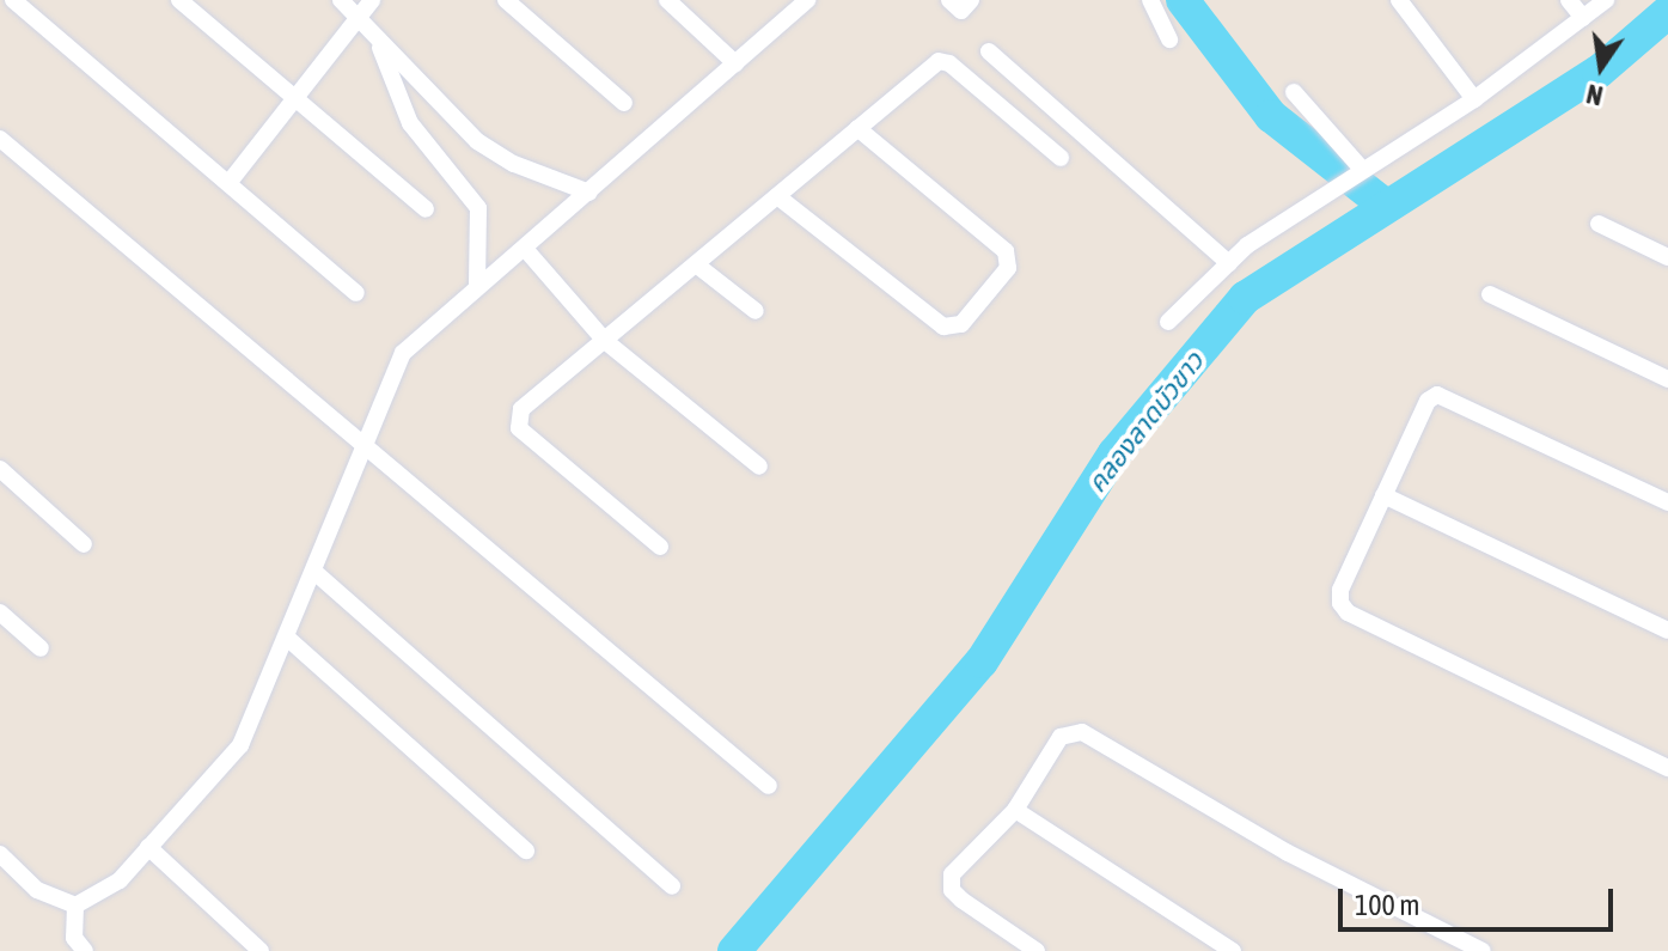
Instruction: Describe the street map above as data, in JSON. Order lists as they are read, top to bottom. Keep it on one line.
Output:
{"water":["คลองลาดบัวขาว"],"scale_bar":"100 m","north":"bottom"}
